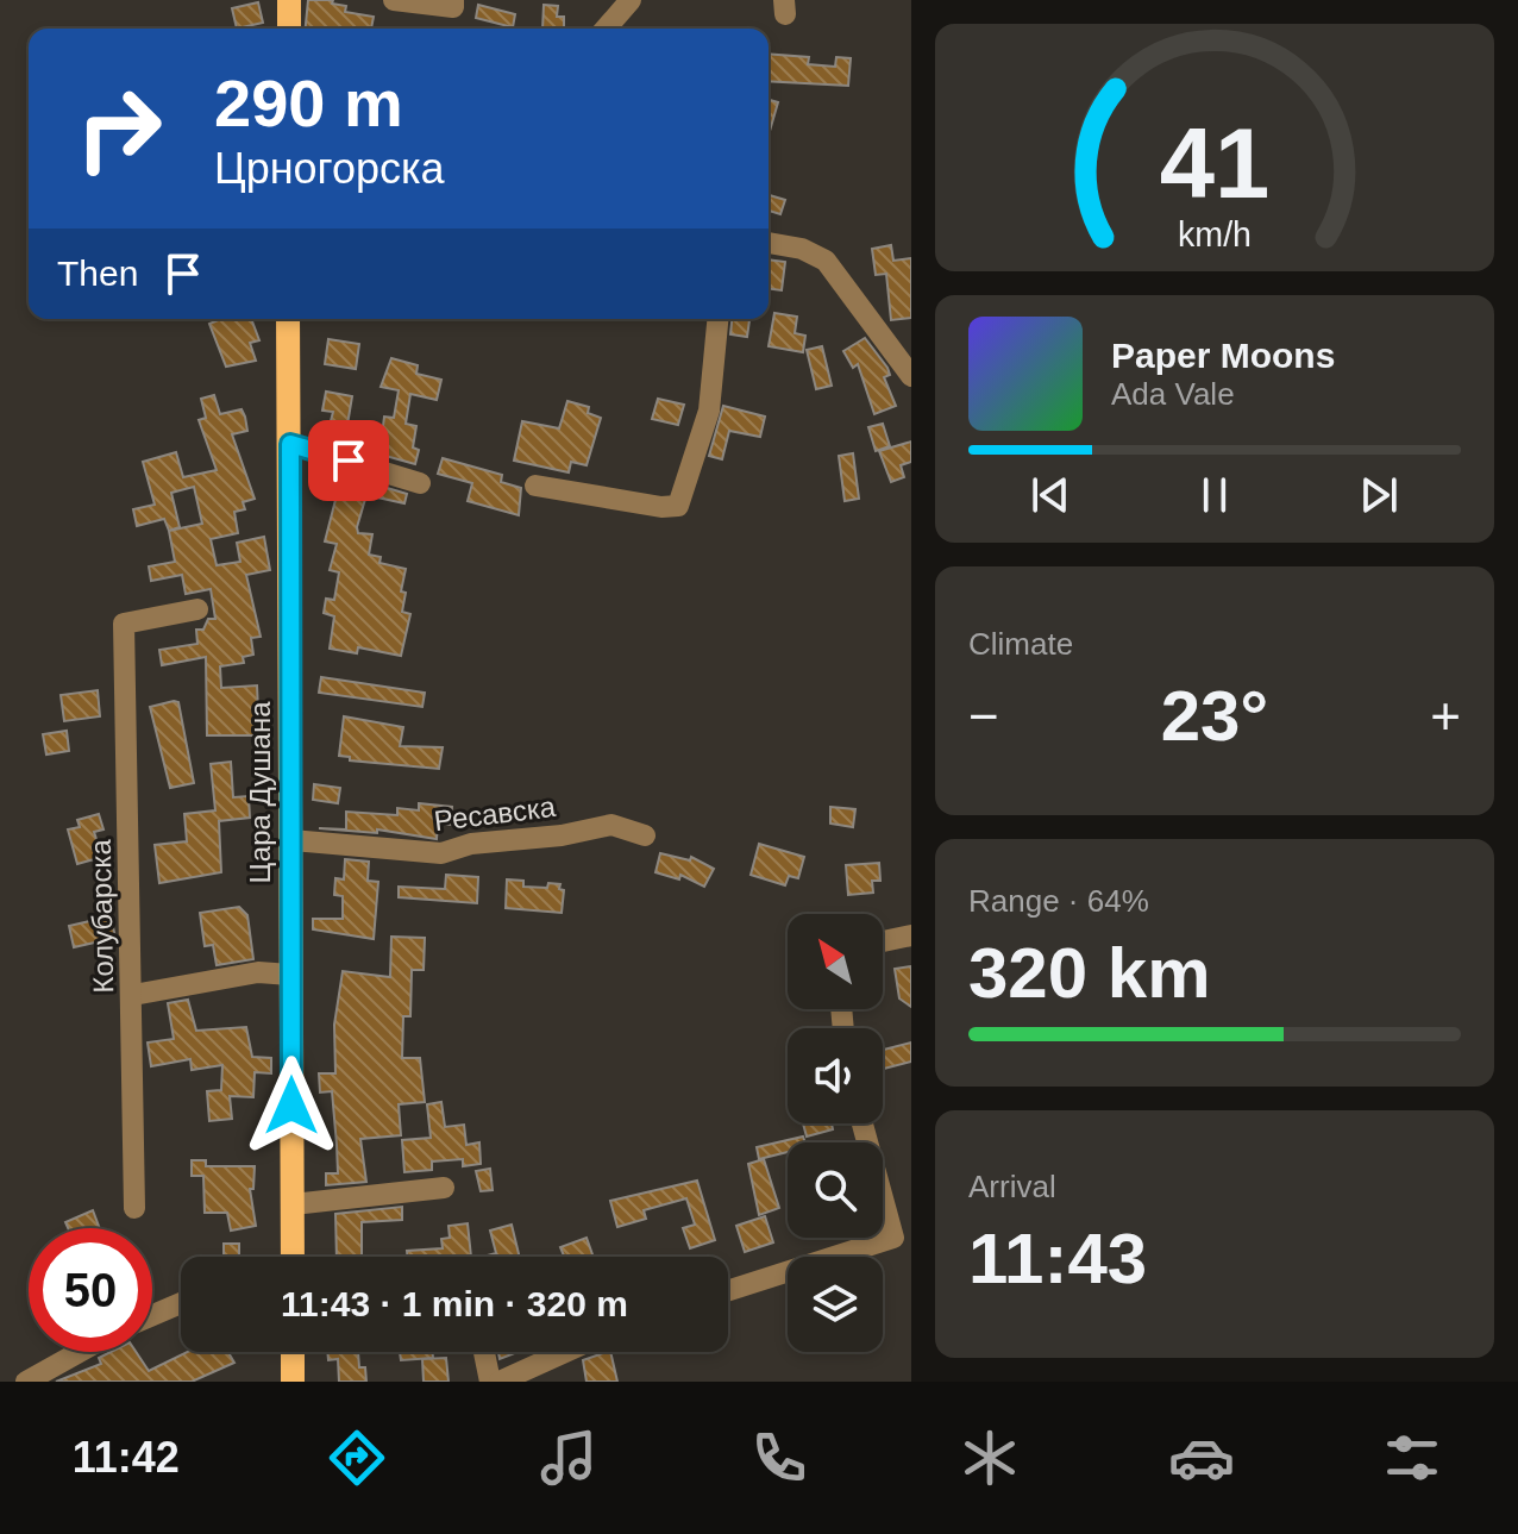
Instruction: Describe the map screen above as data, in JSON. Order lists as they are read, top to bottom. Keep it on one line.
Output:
{"streets":{"main road":["Цара Душана"],"street":["Ресавска","Колубарска"]},"crossings":[["Цара Душана","Ресавска"]],"north":"top left","page":{"turn":["290 m","Црногорска"],"then":"Then","song":["Paper Moons","Ada Vale"],"tile":["Climate",["Range · 64%","320 km"],["Arrival","11:43"]],"heat":["−","23°","+"],"limit":"50","trip":"11:43 · 1 min · 320 m","tabs":"11:42","gauge":["41","km/h"]}}
